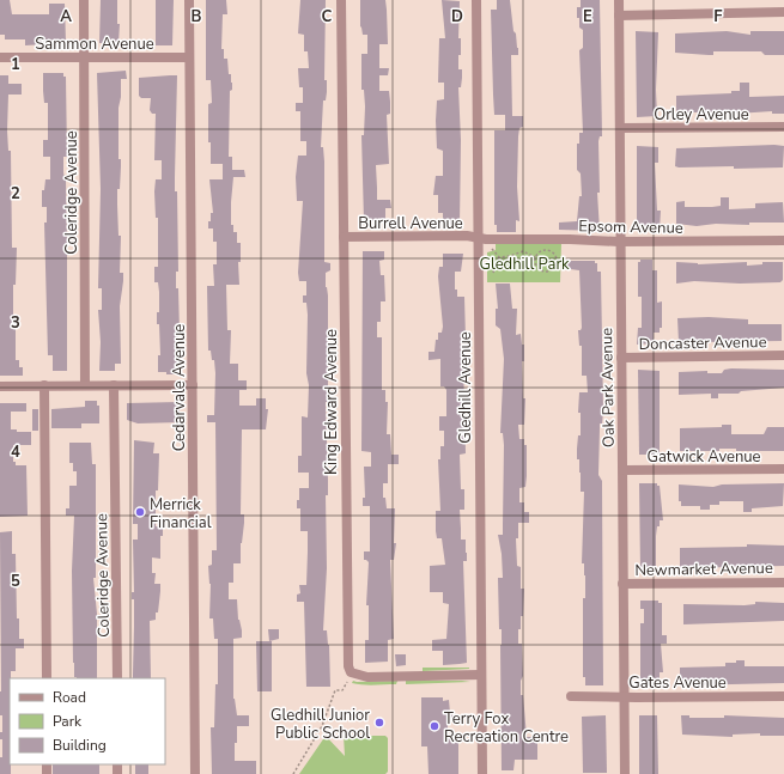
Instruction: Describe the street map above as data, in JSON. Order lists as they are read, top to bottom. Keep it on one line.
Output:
{"streets":{"street":["Sammon Avenue","Orley Avenue","Coleridge Avenue","Burrell Avenue","Epsom Avenue","Doncaster Avenue","Cedarvale Avenue","Gledhill Avenue","Oak Park Avenue","King Edward Avenue","Gatwick Avenue","Newmarket Avenue","Gates Avenue"]},"crossings":[["Sammon Avenue","Coleridge Avenue"],["Sammon Avenue","Cedarvale Avenue"],["Orley Avenue","Oak Park Avenue"],["Burrell Avenue","Epsom Avenue"],["Burrell Avenue","Gledhill Avenue"],["Burrell Avenue","King Edward Avenue"],["Epsom Avenue","Gledhill Avenue"],["Epsom Avenue","Oak Park Avenue"],["Doncaster Avenue","Oak Park Avenue"],["Gledhill Avenue","King Edward Avenue"],["Oak Park Avenue","Gatwick Avenue"],["Oak Park Avenue","Newmarket Avenue"],["Oak Park Avenue","Gates Avenue"]],"parks":["Gledhill Park"],"places":["Merrick Financial","Gledhill Junior Public School","Terry Fox Recreation Centre"],"legend":["Road","Park","Building"],"grid":{"columns":["A","B","C","D","E","F"],"rows":["1","2","3","4","5"]}}
